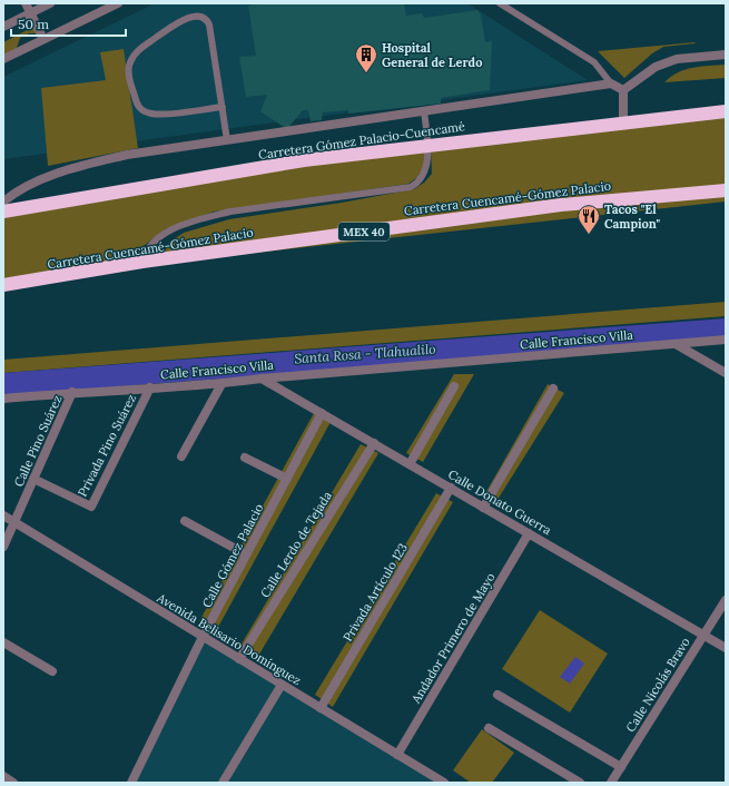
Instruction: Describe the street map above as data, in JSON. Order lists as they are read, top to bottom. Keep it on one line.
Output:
{"streets":{"highway":["Carretera Gómez Palacio-Cuencamé","Carretera Cuencamé-Gómez Palacio","MEX 40"],"street":["Calle Francisco Villa","Calle Pino Suárez","Privada Pino Suárez","Calle Donato Guerra","Calle Lerdo de Tejada","Calle Gómez Palacio","Privada Artículo 123","Andador Primero de Mayo","Avenida Belisario Domínguez","Calle Nicolás Bravo"]},"crossings":[["Calle Francisco Villa","Calle Pino Suárez"],["Calle Francisco Villa","Privada Pino Suárez"],["Calle Francisco Villa","Calle Donato Guerra"],["Calle Pino Suárez","Privada Pino Suárez"],["Calle Pino Suárez","Avenida Belisario Domínguez"],["Calle Donato Guerra","Calle Lerdo de Tejada"],["Calle Donato Guerra","Calle Gómez Palacio"],["Calle Donato Guerra","Privada Artículo 123"],["Calle Donato Guerra","Andador Primero de Mayo"],["Calle Donato Guerra","Calle Nicolás Bravo"],["Calle Lerdo de Tejada","Avenida Belisario Domínguez"],["Calle Gómez Palacio","Avenida Belisario Domínguez"],["Privada Artículo 123","Avenida Belisario Domínguez"],["Andador Primero de Mayo","Avenida Belisario Domínguez"]],"water":["Santa Rosa - Tlahualilo"],"places":{"building":["Hospital General de Lerdo"],"restaurant":["Tacos \"El Campion\""]},"scale_bar":"50 m"}
